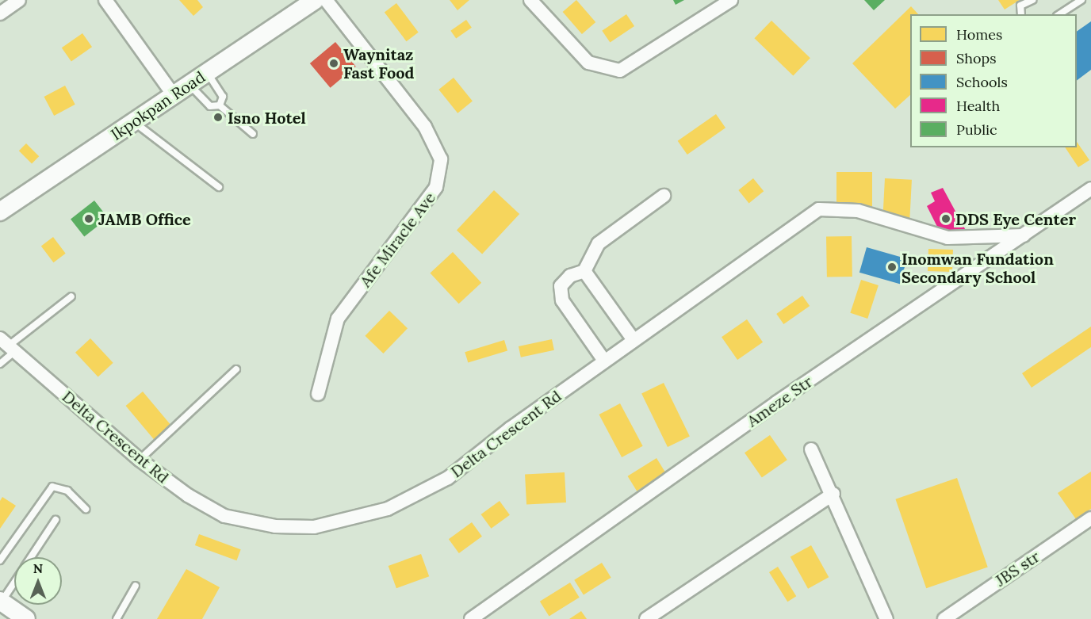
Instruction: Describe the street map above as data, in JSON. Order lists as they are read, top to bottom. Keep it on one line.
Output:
{"streets":{"street":["Ikpokpan Road","Afe Miracle Ave","Ameze Str","Delta Crescent Rd","JBS str"]},"crossings":[["Ameze Str","Delta Crescent Rd"]],"places":["Waynitaz Fast Food","Isno Hotel","JAMB Office","DDS Eye Center","Inomwan Fundation Secondary School"],"legend":["Homes","Shops","Schools","Health","Public"],"north":"top"}
